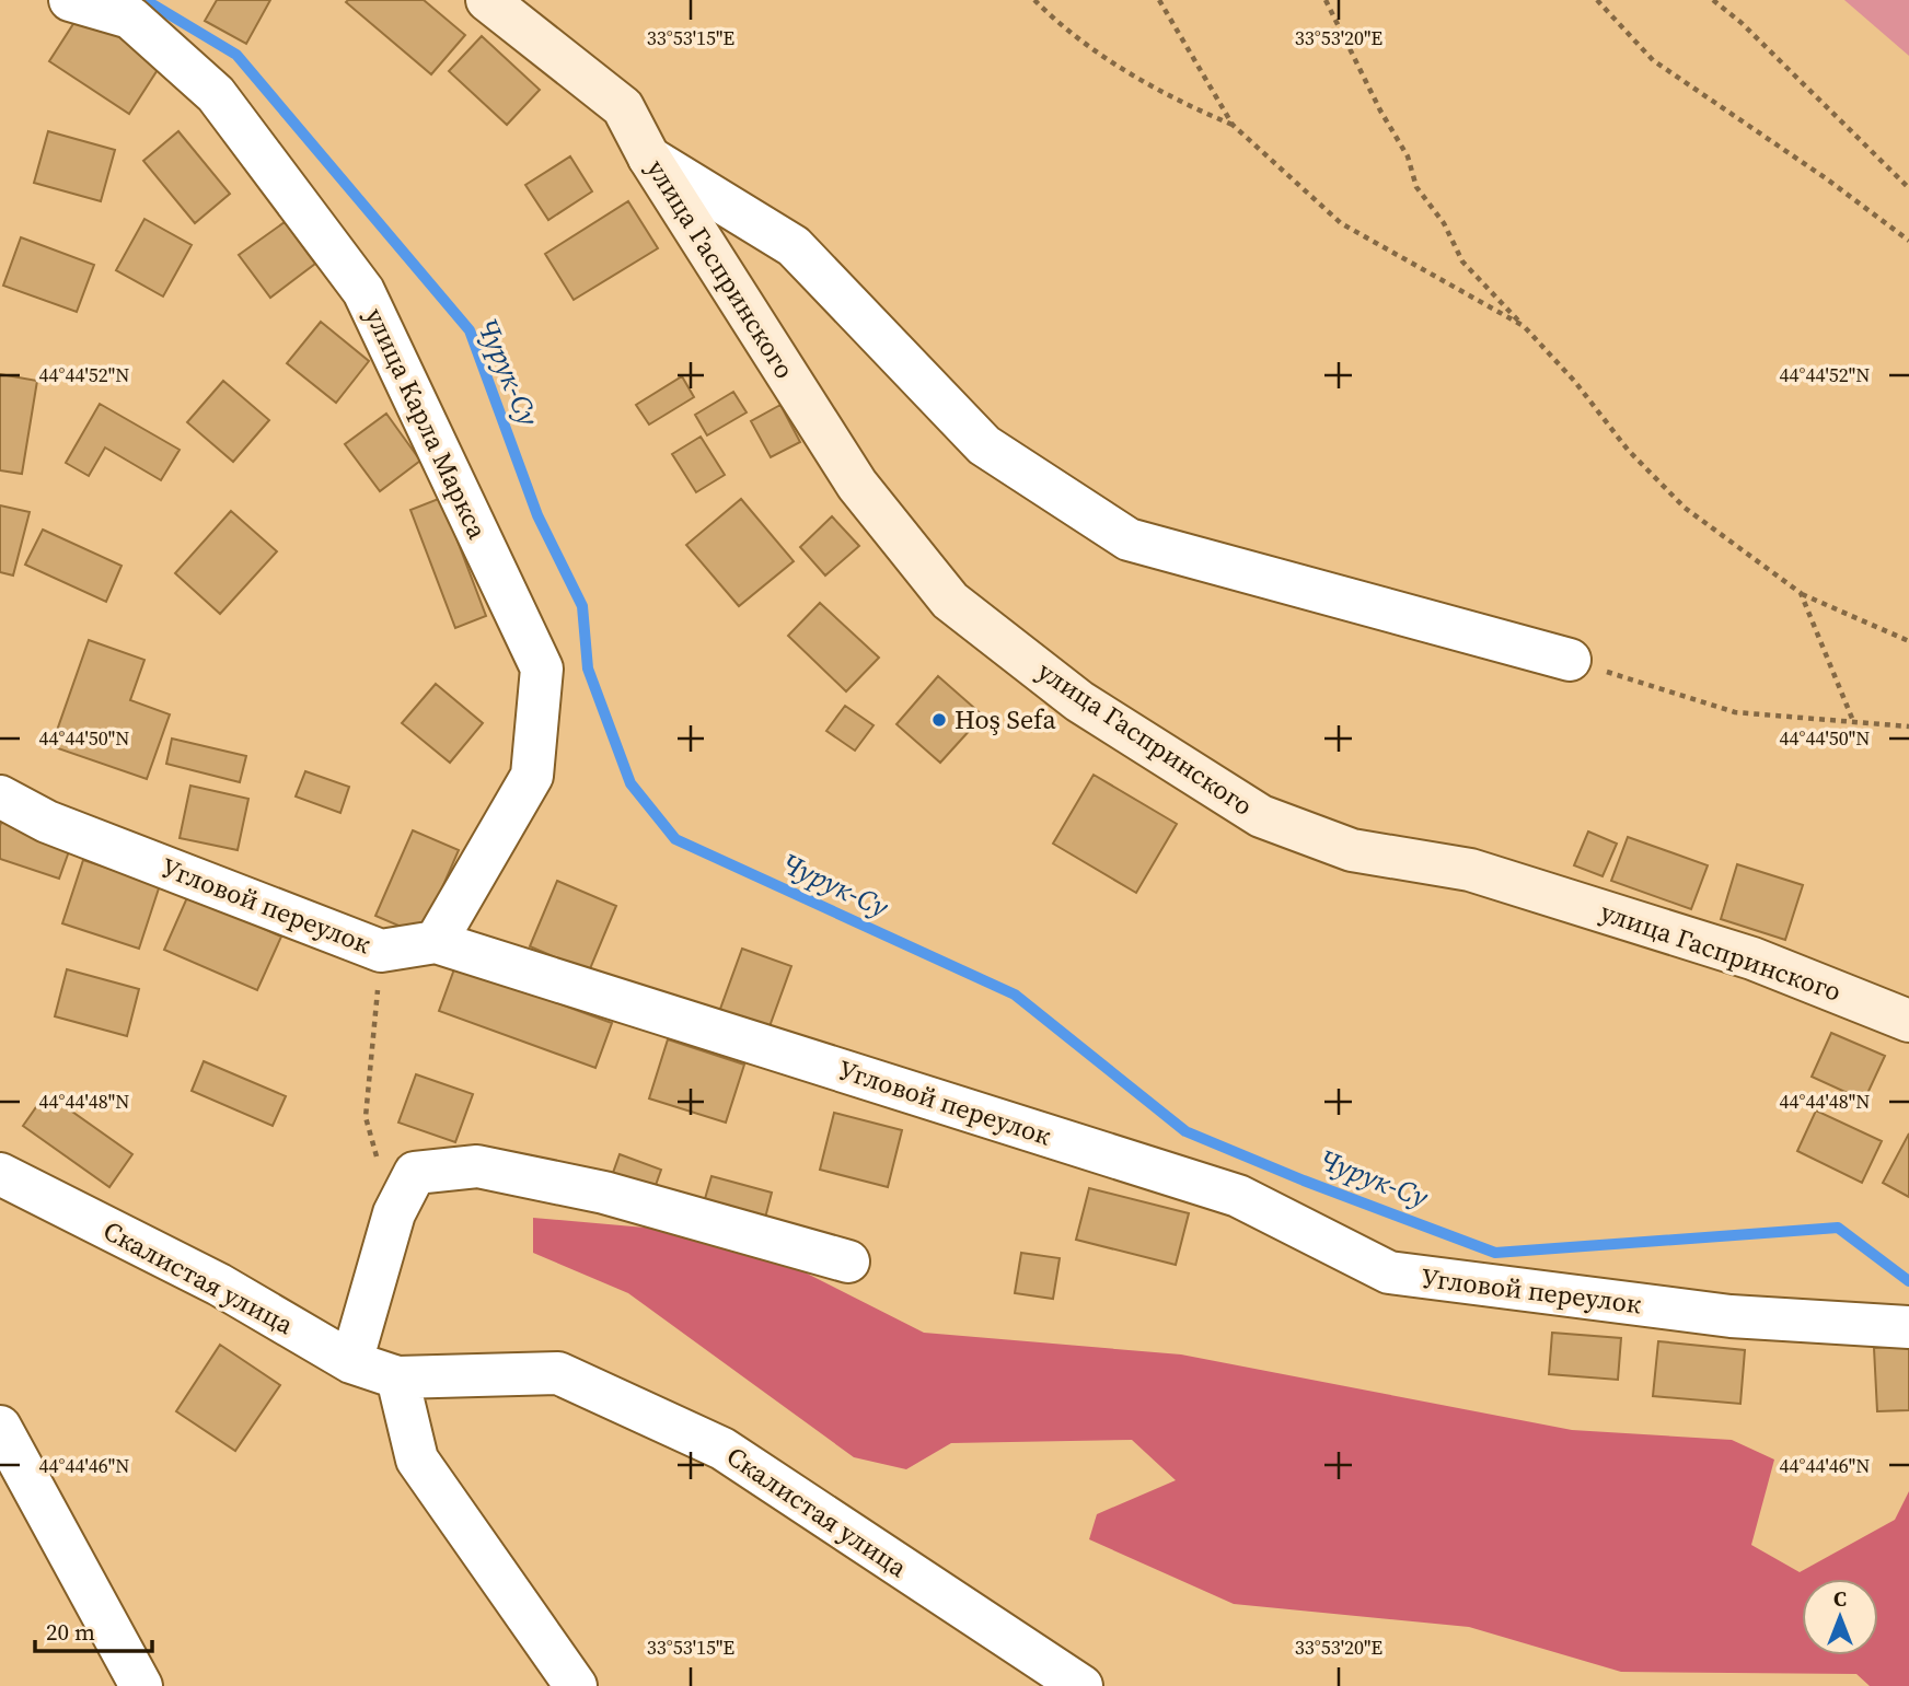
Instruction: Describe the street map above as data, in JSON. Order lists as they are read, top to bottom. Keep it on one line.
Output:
{"streets":{"main road":["улица Гаспринского"],"street":["улица Карла Маркса","Угловой переулок","Скалистая улица"]},"crossings":[["улица Карла Маркса","Угловой переулок"]],"water":["Чурук-Су"],"places":["Hoş Sefa"],"scale_bar":"20 m","north":"top","coordinates":["33°53'15\"E","33°53'20\"E","44°44'52\"N","44°44'50\"N","44°44'48\"N","44°44'46\"N"]}
